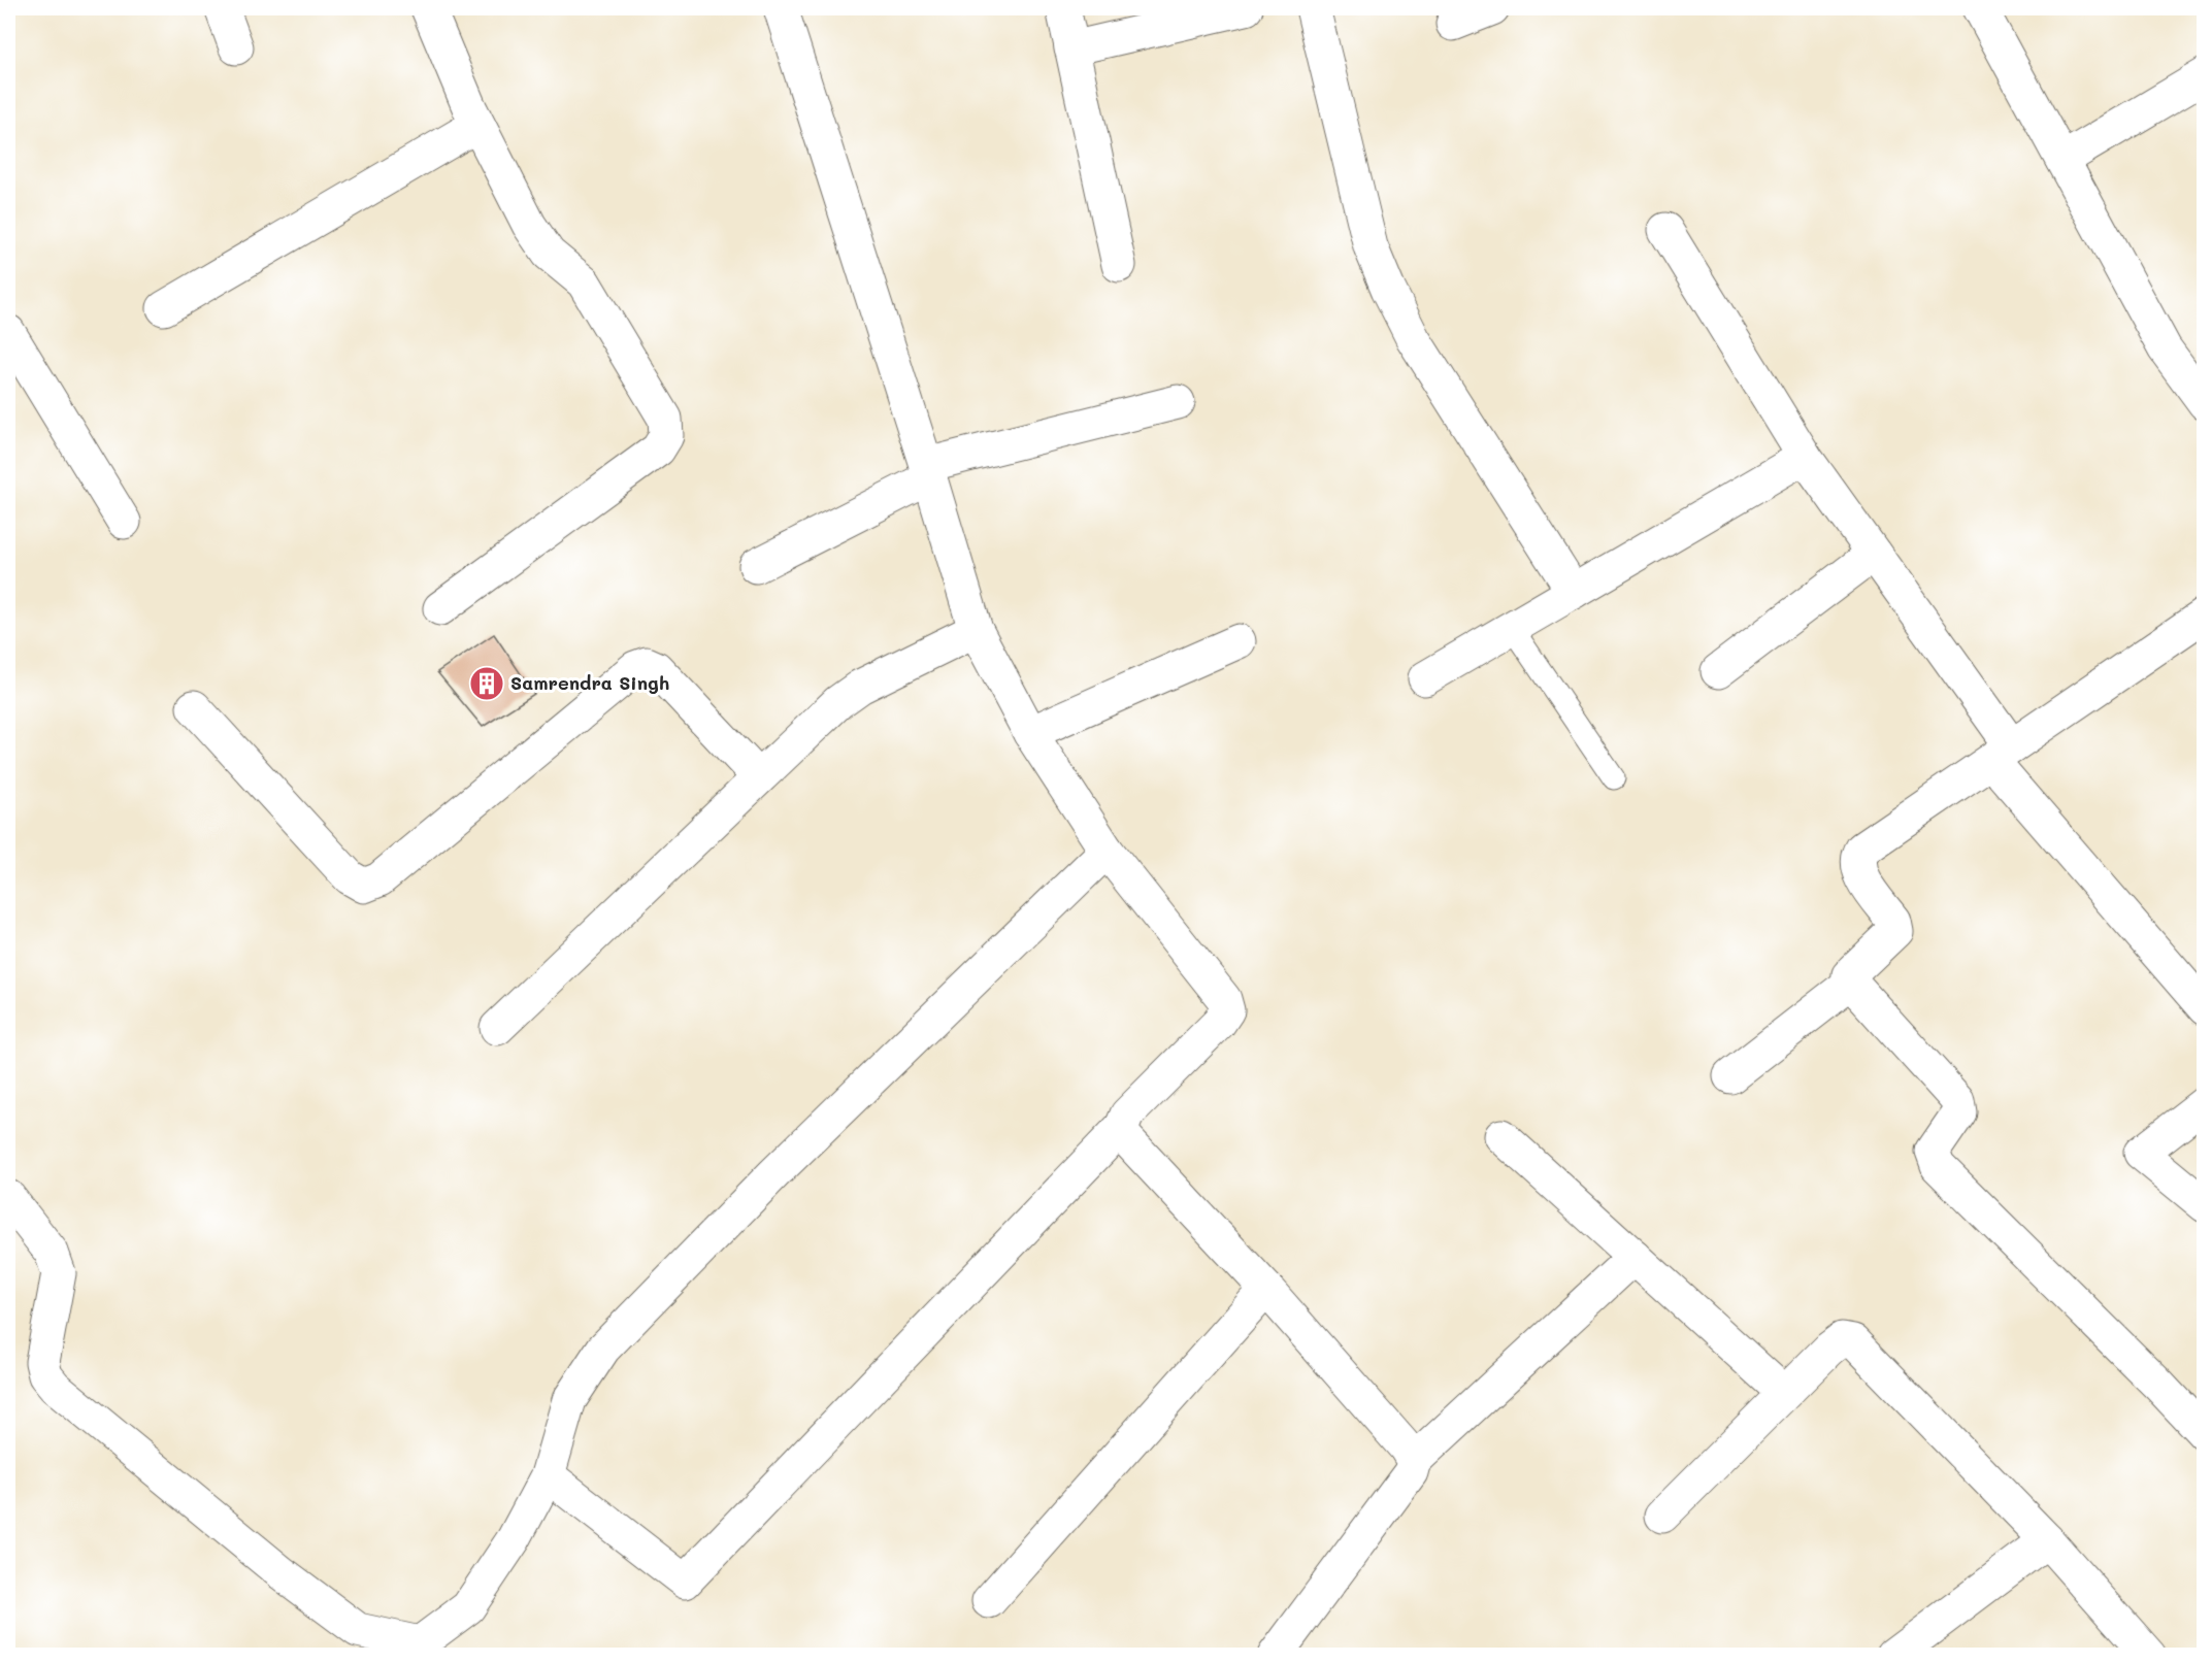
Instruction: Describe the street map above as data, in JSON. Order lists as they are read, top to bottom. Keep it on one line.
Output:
{"places":{"building":["Samrendra Singh"]}}
